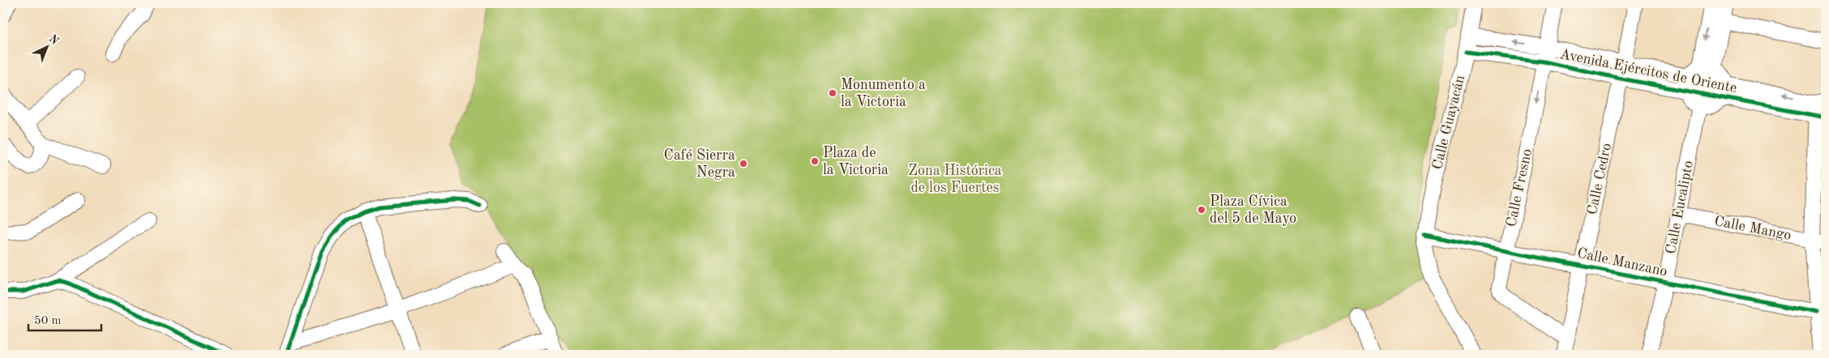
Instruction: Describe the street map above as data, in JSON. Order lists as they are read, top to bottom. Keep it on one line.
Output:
{"streets":{"street":["Avenida Ejércitos de Oriente","Calle Guayacán","Calle Cedro","Calle Fresno","Calle Eucalipto","Calle Mango","Calle Manzano"]},"crossings":[["Avenida Ejércitos de Oriente","Calle Guayacán"],["Avenida Ejércitos de Oriente","Calle Cedro"],["Avenida Ejércitos de Oriente","Calle Fresno"],["Calle Guayacán","Calle Manzano"],["Calle Cedro","Calle Fresno"],["Calle Cedro","Calle Manzano"],["Calle Fresno","Calle Manzano"],["Calle Eucalipto","Calle Mango"],["Calle Eucalipto","Calle Manzano"]],"one_way":["Calle Fresno"],"parks":["Zona Histórica de los Fuertes"],"places":["Monumento a la Victoria","Plaza de la Victoria","Café Sierra Negra","Plaza Cívica del 5 de Mayo"],"scale_bar":"50 m","north":"top right"}
